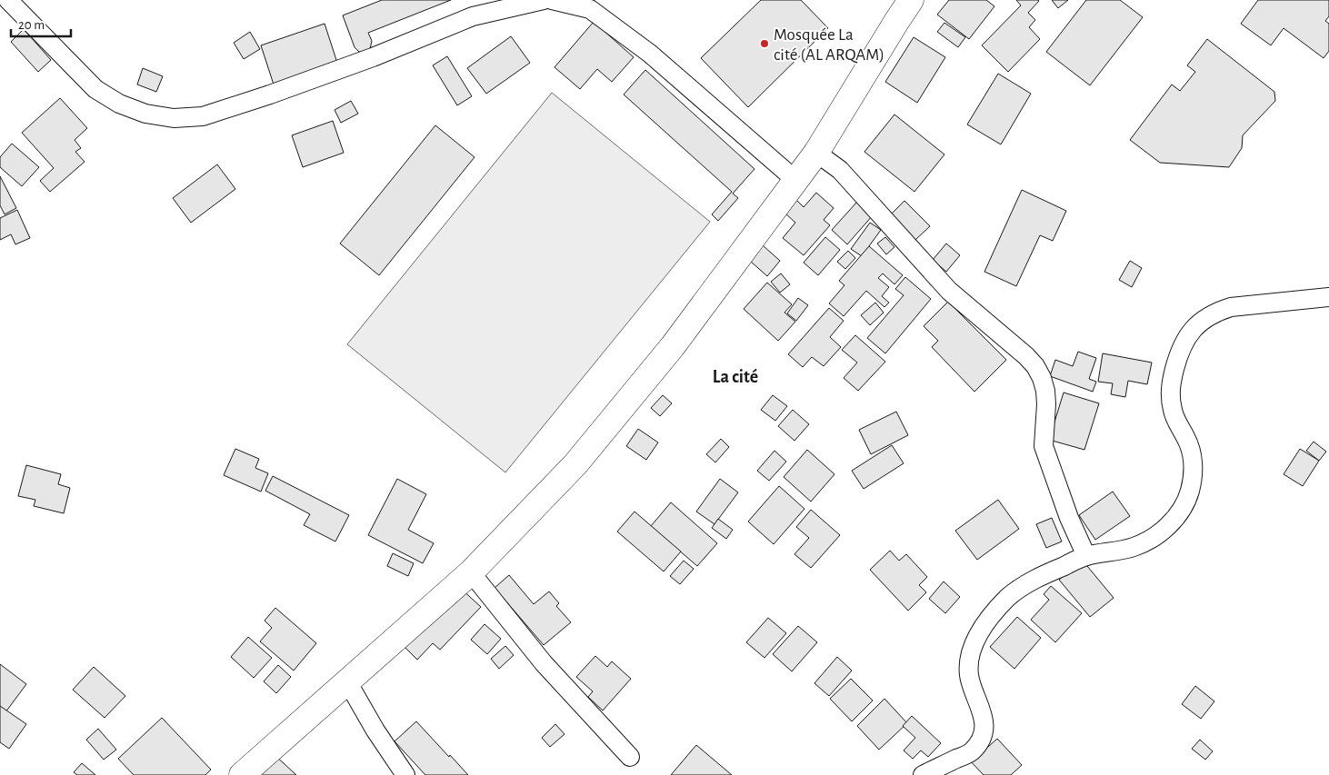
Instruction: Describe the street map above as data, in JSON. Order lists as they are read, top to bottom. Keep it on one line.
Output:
{"districts":["La cité"],"places":["Mosquée La cité (AL ARQAM)"],"scale_bar":"20 m"}
